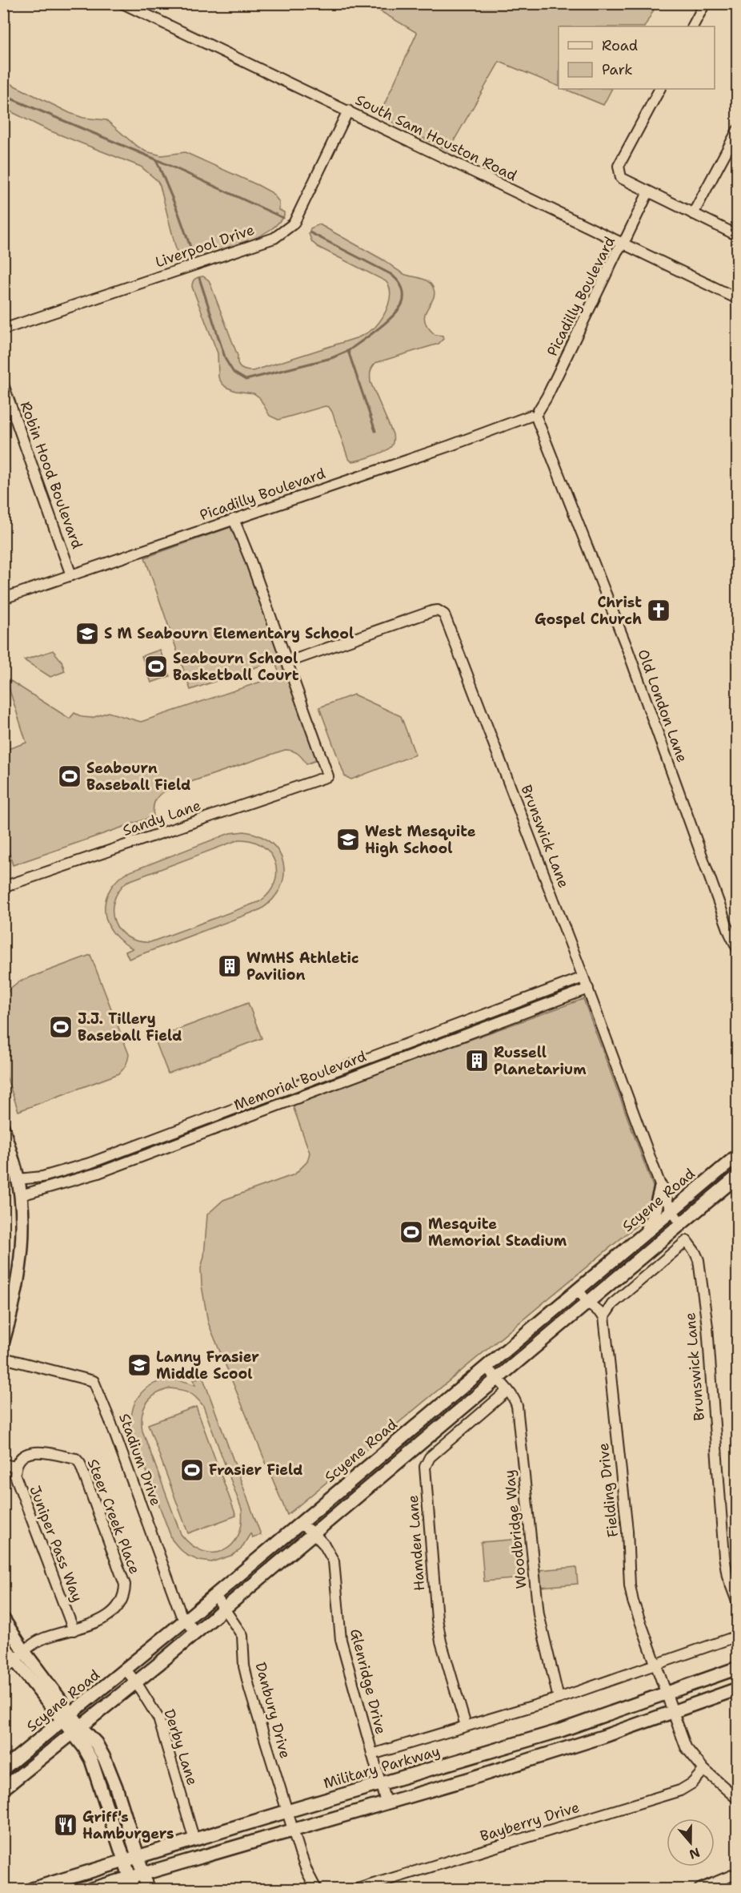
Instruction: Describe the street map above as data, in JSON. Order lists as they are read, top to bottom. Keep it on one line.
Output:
{"streets":{"main road":["Scyene Road","Military Parkway"],"street":["South Sam Houston Road","Liverpool Drive","Picadilly Boulevard","Robin Hood Boulevard","Old London Lane","Sandy Lane","Brunswick Lane","Memorial Boulevard","Stadium Drive","Fielding Drive","Steer Creek Place","Woodbridge Way","Hamden Lane","Juniper Pass Way","Glenridge Drive","Danbury Drive","Derby Lane","Bayberry Drive"]},"crossings":[["South Sam Houston Road","Liverpool Drive"],["South Sam Houston Road","Picadilly Boulevard"],["Picadilly Boulevard","Robin Hood Boulevard"],["Picadilly Boulevard","Old London Lane"],["Sandy Lane","Brunswick Lane"],["Brunswick Lane","Memorial Boulevard"],["Brunswick Lane","Scyene Road"],["Brunswick Lane","Fielding Drive"],["Scyene Road","Stadium Drive"],["Scyene Road","Woodbridge Way"],["Scyene Road","Glenridge Drive"],["Scyene Road","Danbury Drive"],["Scyene Road","Derby Lane"],["Fielding Drive","Military Parkway"],["Fielding Drive","Bayberry Drive"],["Steer Creek Place","Juniper Pass Way"],["Woodbridge Way","Hamden Lane"],["Woodbridge Way","Military Parkway"],["Hamden Lane","Military Parkway"],["Glenridge Drive","Military Parkway"],["Danbury Drive","Military Parkway"],["Derby Lane","Military Parkway"]],"places":{"church":["Christ Gospel Church"],"school or university":["S M Seabourn Elementary School","West Mesquite High School","Lanny Frasier Middle Scool"],"sports":["Seabourn School Basketball Court","Seabourn Baseball Field","J.J. Tillery Baseball Field","Mesquite Memorial Stadium","Frasier Field"],"building":["WMHS Athletic Pavilion","Russell Planetarium"],"restaurant":["Griff's Hamburgers"]},"legend":["Road","Park"],"north":"bottom"}
